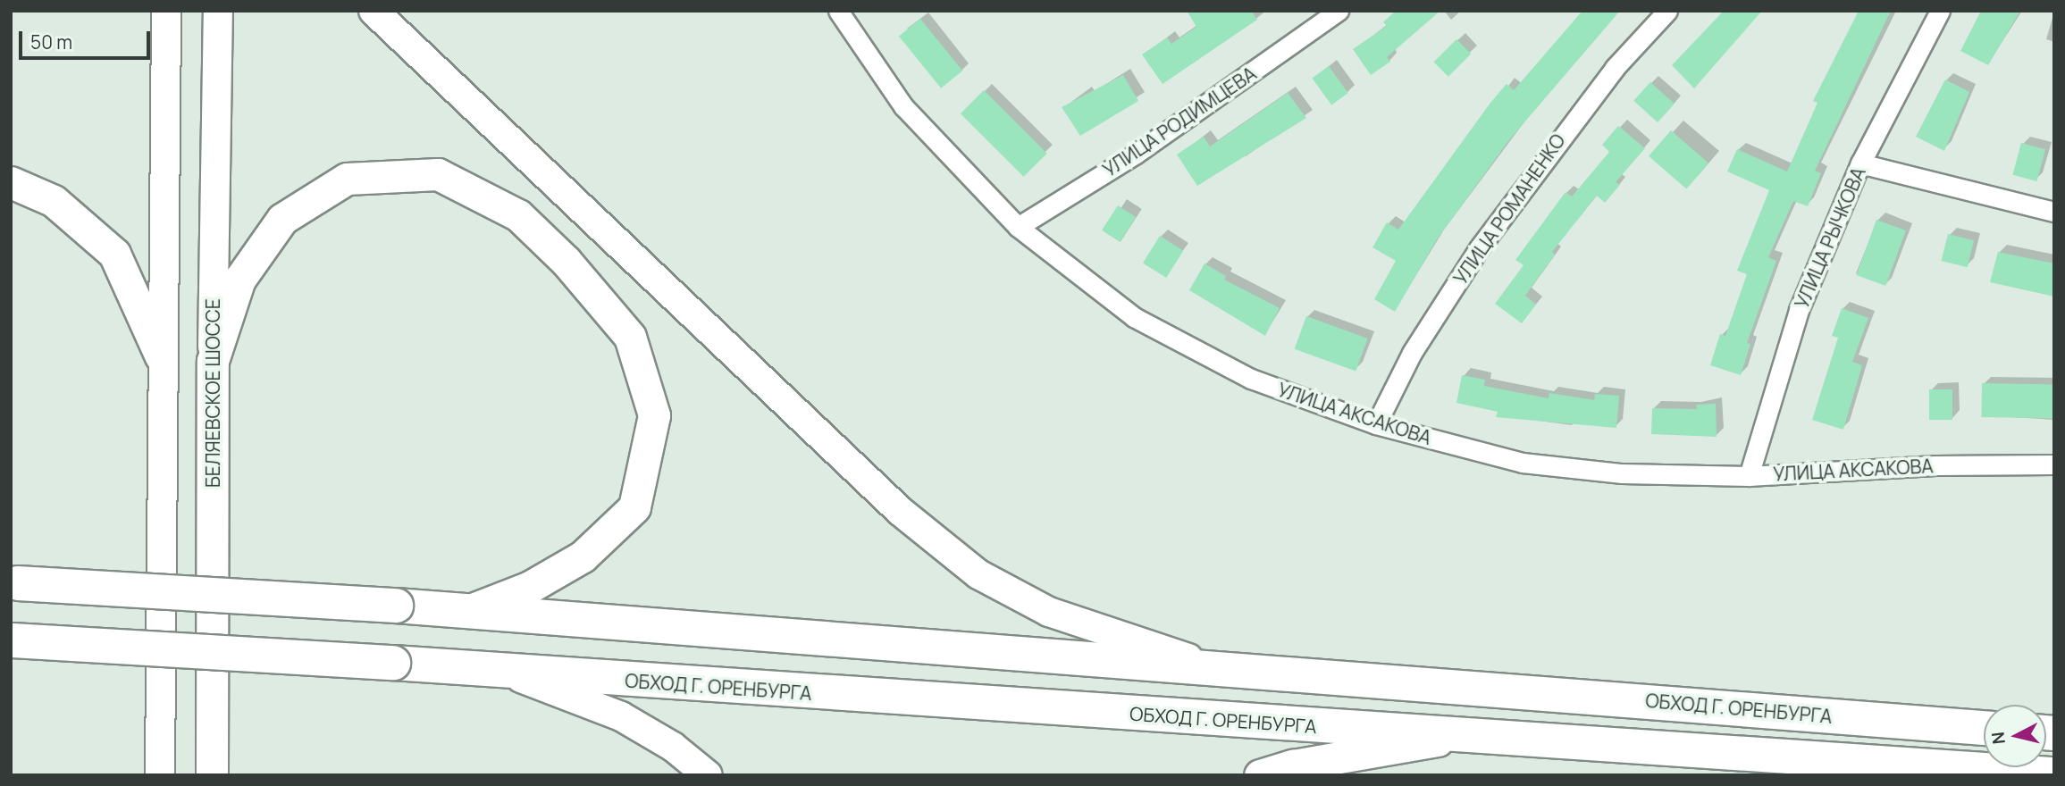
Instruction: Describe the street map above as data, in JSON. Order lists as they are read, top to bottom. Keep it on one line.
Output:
{"streets":{"highway":["ОБХОД Г. ОРЕНБУРГА"],"main road":["БЕЛЯЕВСКОЕ ШОССЕ"],"street":["УЛИЦА РОДИМЦЕВА","УЛИЦА РОМАНЕНКО","УЛИЦА РЫЧКОВА","УЛИЦА АКСАКОВА"]},"crossings":[["УЛИЦА РОДИМЦЕВА","УЛИЦА АКСАКОВА"],["УЛИЦА РОМАНЕНКО","УЛИЦА АКСАКОВА"],["УЛИЦА РЫЧКОВА","УЛИЦА АКСАКОВА"]],"scale_bar":"50 m","north":"left"}
